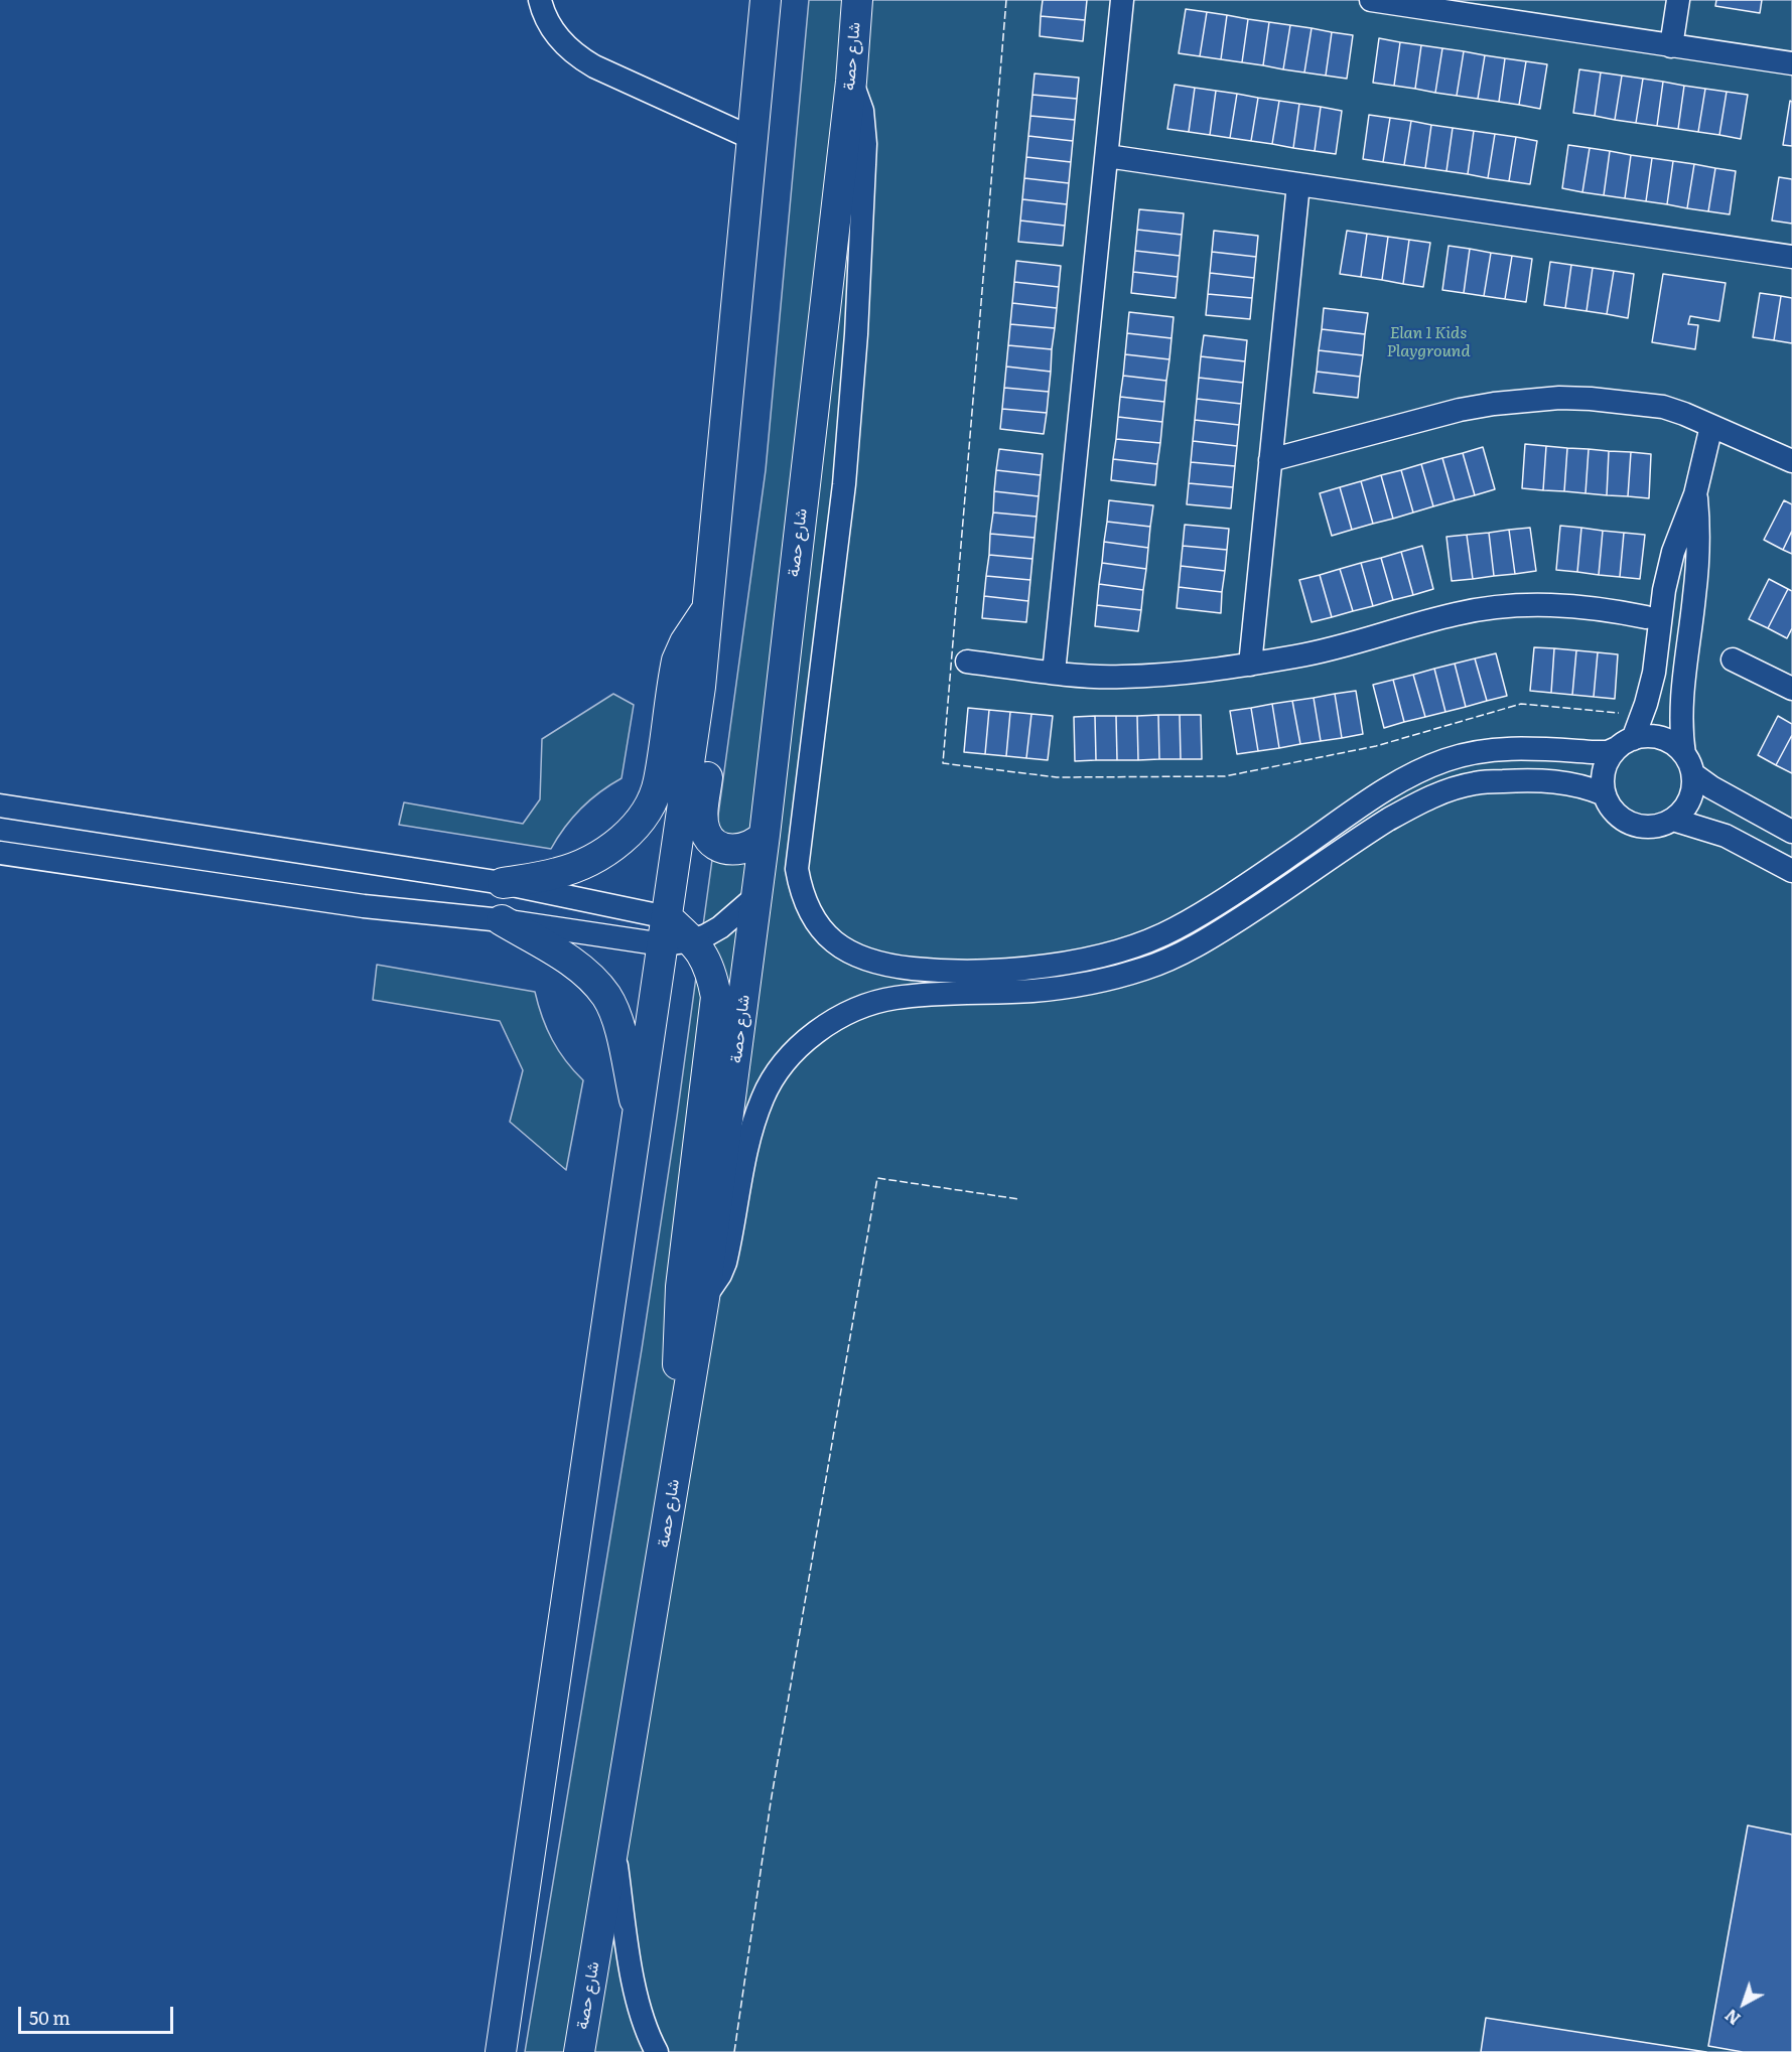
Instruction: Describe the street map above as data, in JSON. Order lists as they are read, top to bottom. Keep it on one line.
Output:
{"streets":{"main road":["شارع حصة"]},"parks":["Elan 1 Kids Playground"],"scale_bar":"50 m","north":"bottom left"}
